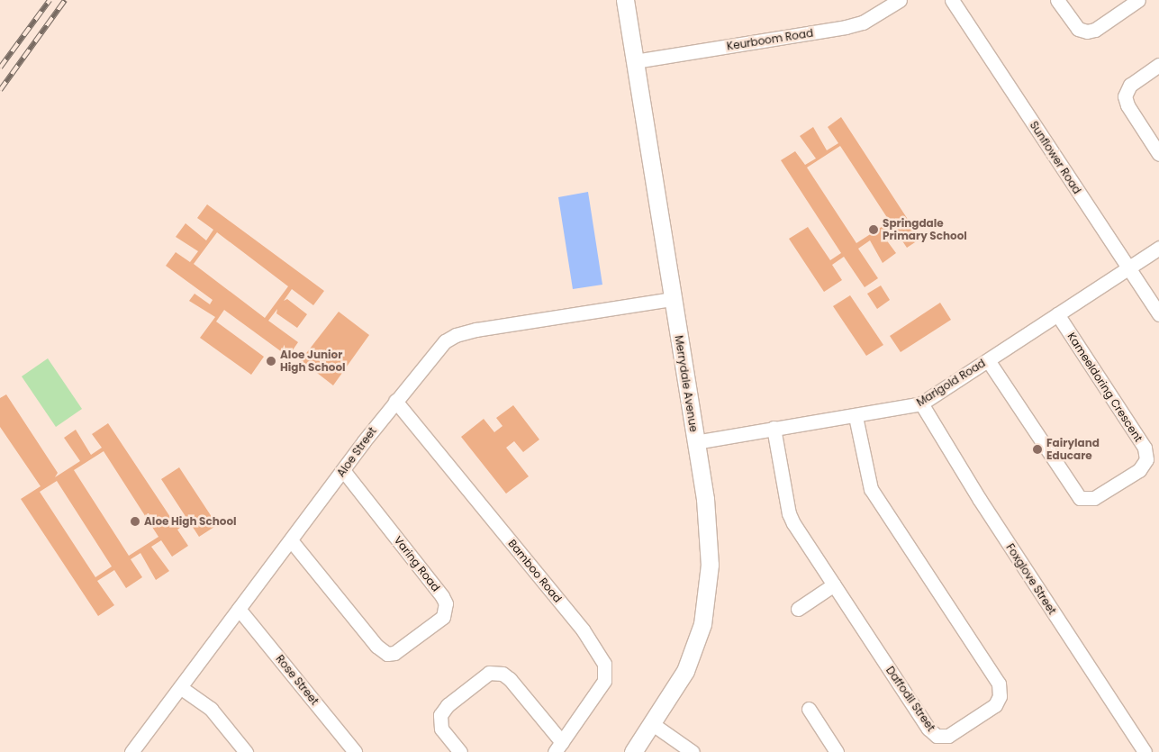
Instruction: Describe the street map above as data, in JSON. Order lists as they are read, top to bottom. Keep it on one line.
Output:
{"streets":{"street":["Keurboom Road","Sunflower Road","Marigold Road","Merrydale Avenue","Kameeldoring Crescent","Aloe Street","Varing Road","Bamboo Road","Foxglove Street","Rose Street","Daffodil Street"]},"crossings":[["Keurboom Road","Merrydale Avenue"],["Sunflower Road","Marigold Road"],["Marigold Road","Merrydale Avenue"],["Marigold Road","Kameeldoring Crescent"],["Marigold Road","Foxglove Street"],["Marigold Road","Daffodil Street"],["Merrydale Avenue","Aloe Street"],["Aloe Street","Varing Road"],["Aloe Street","Bamboo Road"],["Aloe Street","Rose Street"]],"places":["Springdale Primary School","Aloe Junior High School","Fairyland Educare","Aloe High School"]}
